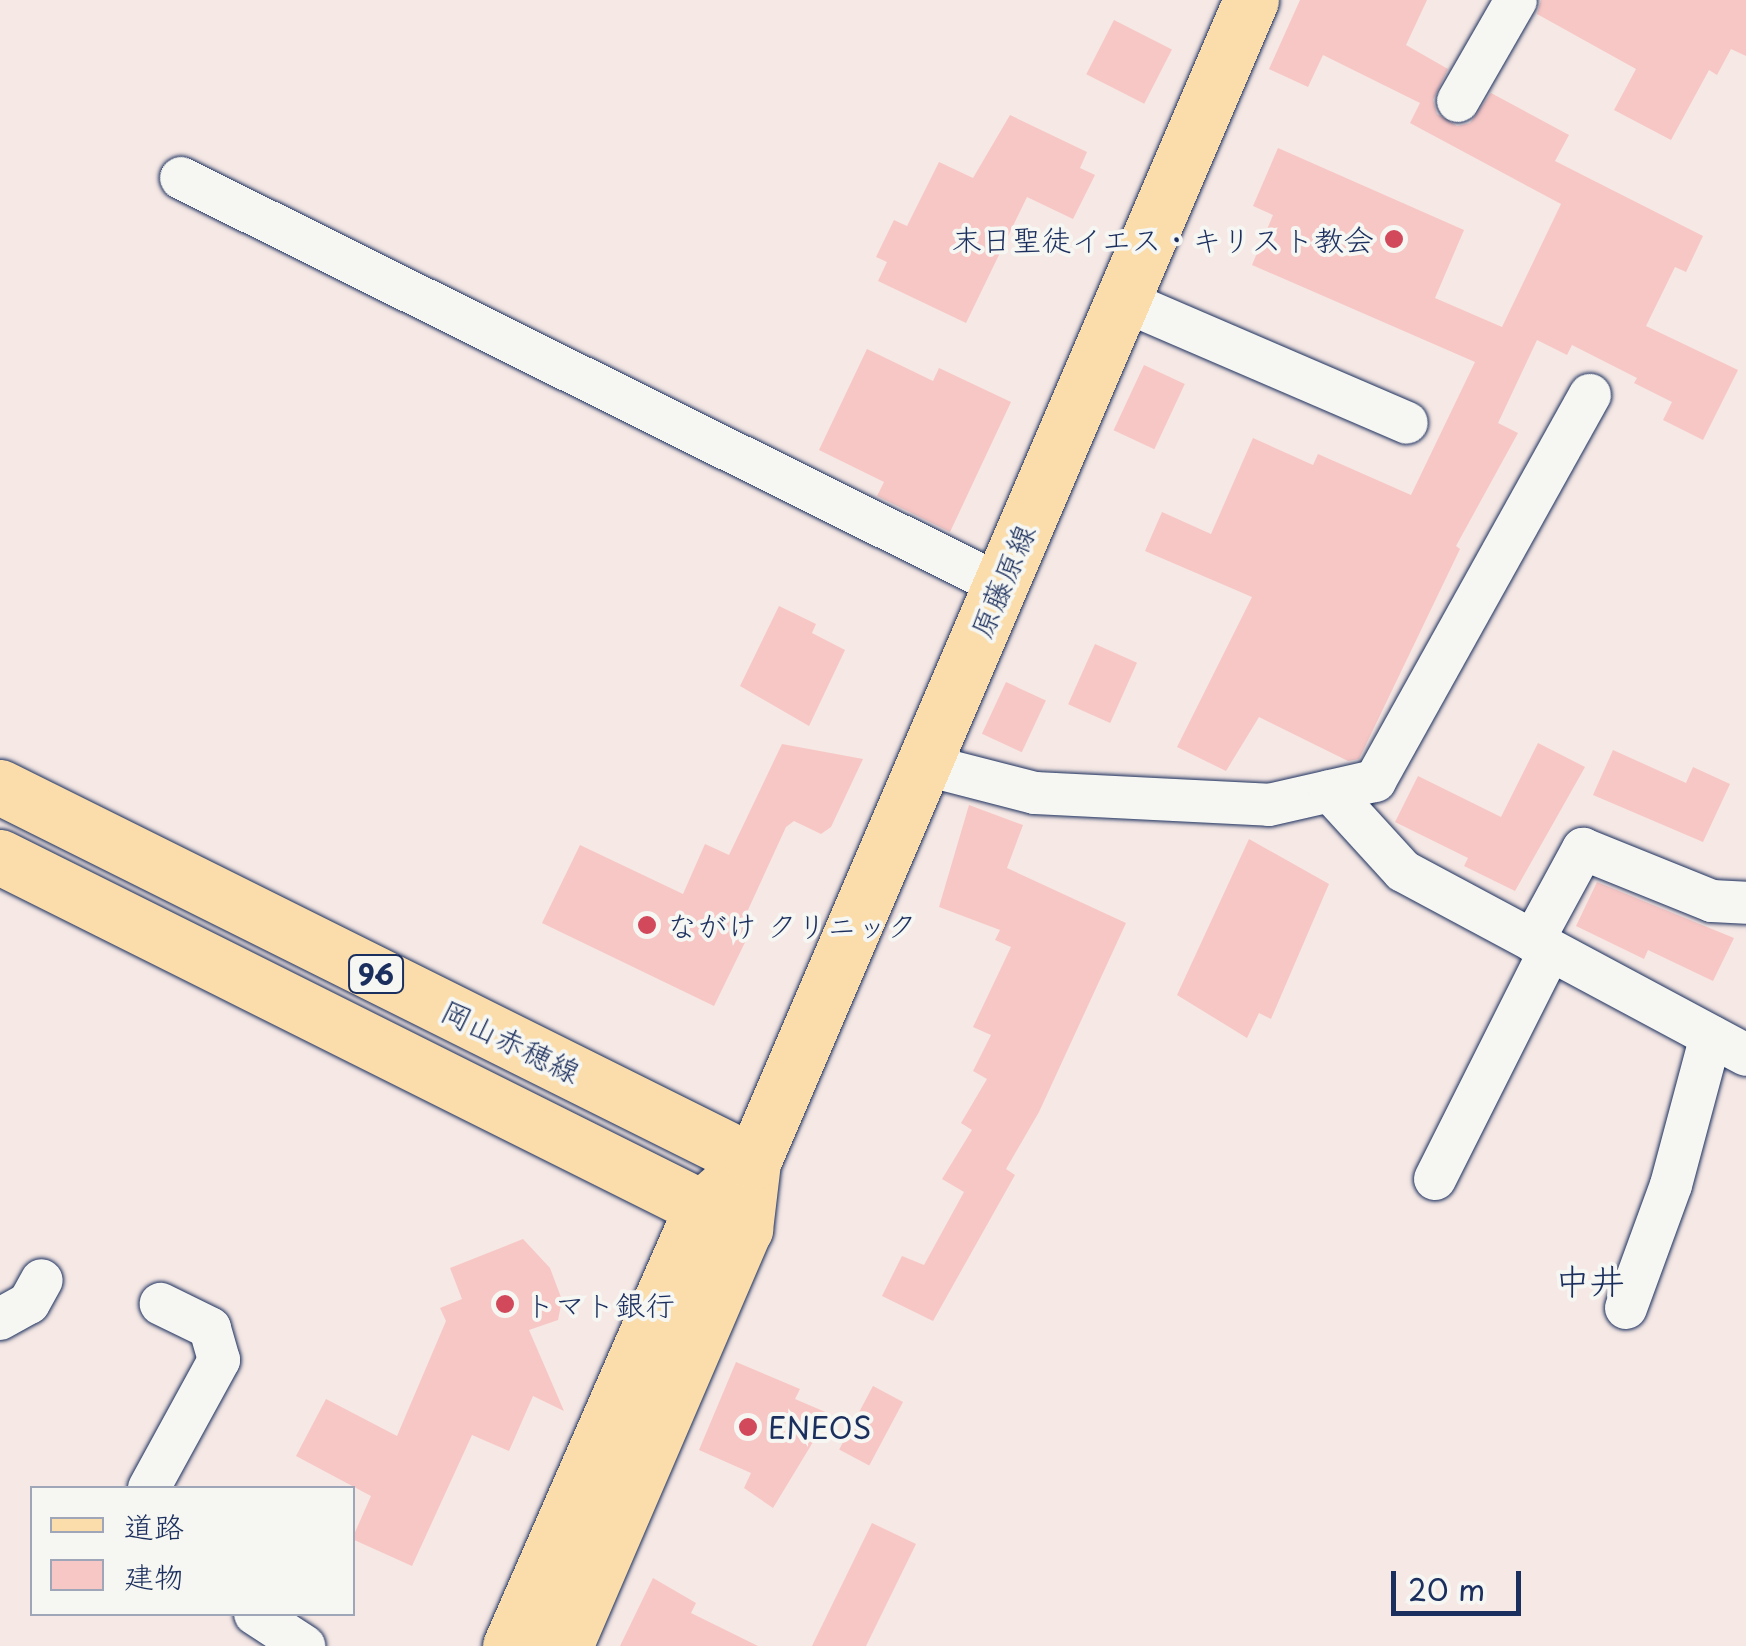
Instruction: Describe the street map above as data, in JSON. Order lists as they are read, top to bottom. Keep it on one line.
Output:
{"streets":{"main road":["原藤原線","96","岡山赤穂線"]},"crossings":[["原藤原線","岡山赤穂線"]],"districts":["中井"],"places":["末日聖徒イエス・キリスト教会","ながけ クリニック","トマト銀行","ENEOS"],"legend":["道路","建物"],"scale_bar":"20 m"}
